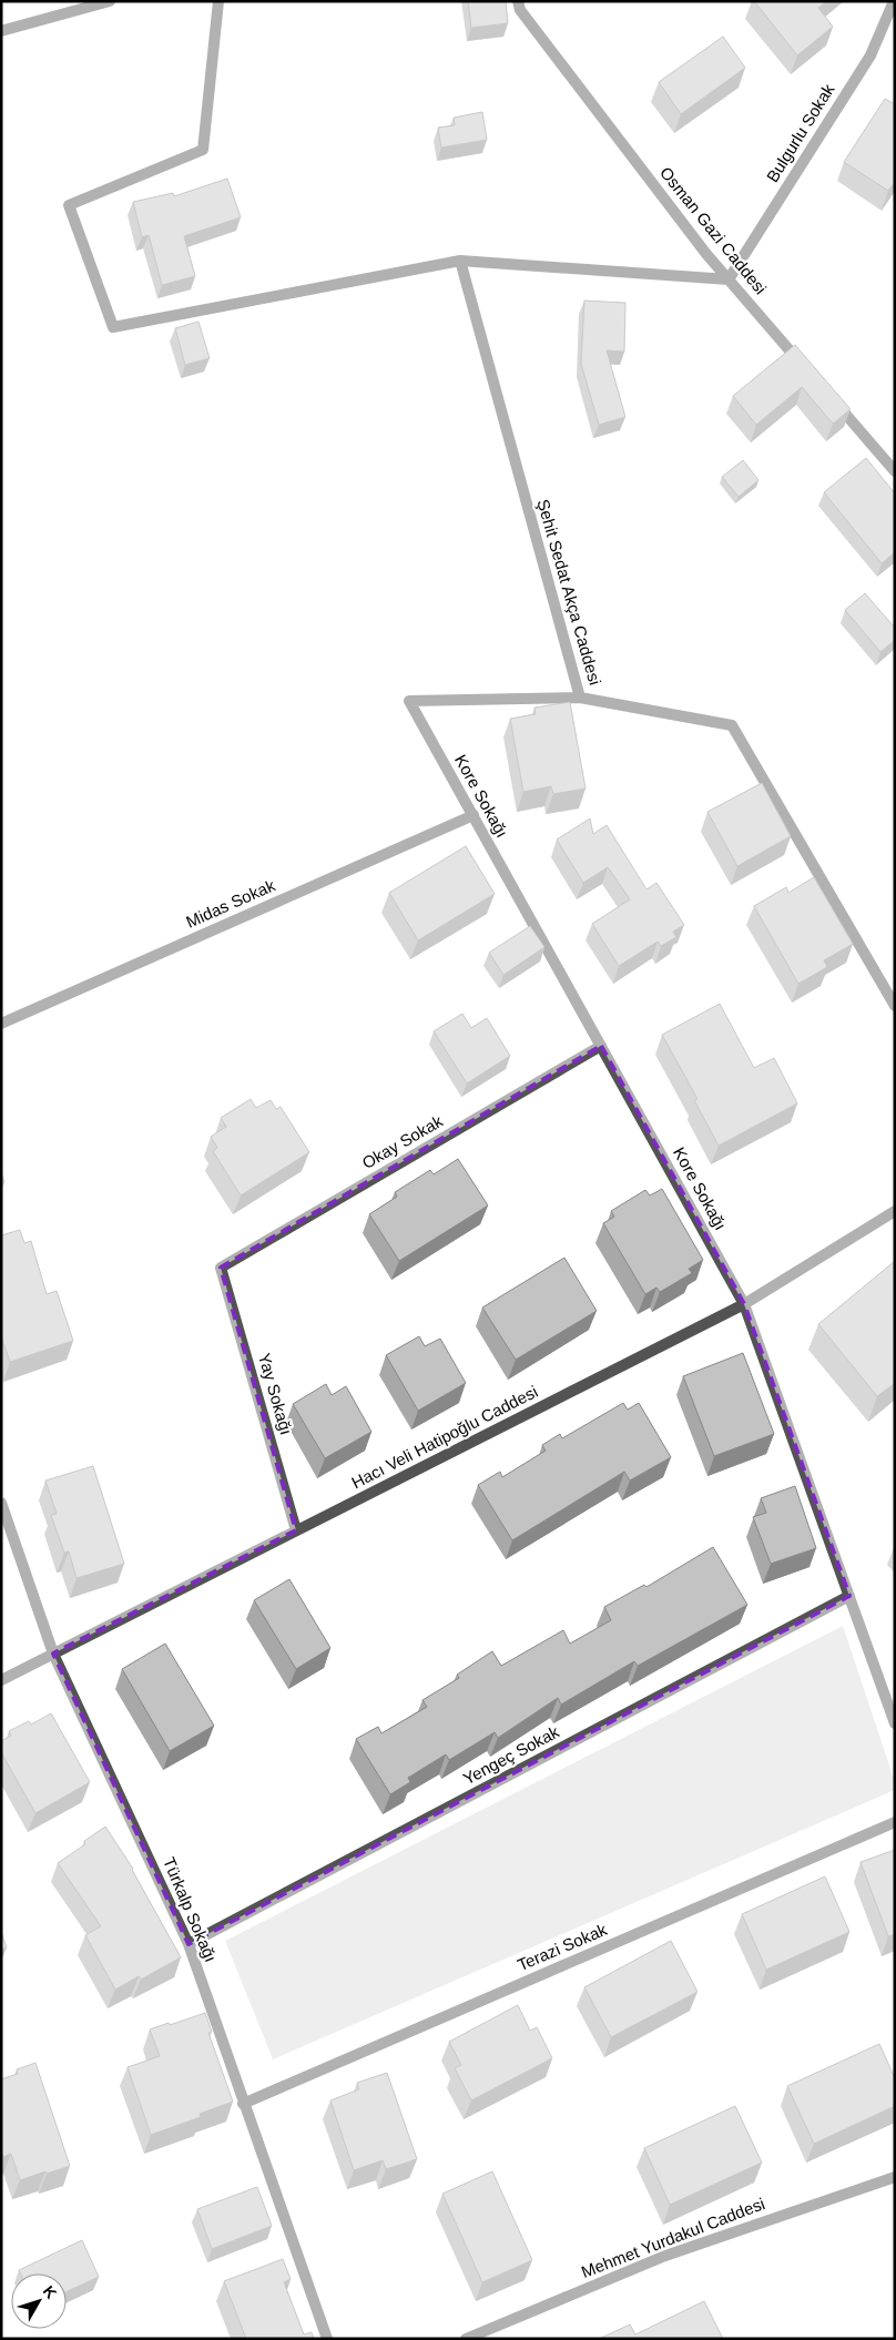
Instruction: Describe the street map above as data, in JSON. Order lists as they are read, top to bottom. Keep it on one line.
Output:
{"streets":{"street":["Bulgurlu Sokak","Osman Gazi Caddesi","Şehit Sedat Akça Caddesi","Kore Sokağı","Midas Sokak","Okay Sokak","Yay Sokağı","Hacı Veli Hatipoğlu Caddesi","Yengeç Sokak","Türkalp Sokağı","Terazi Sokak","Mehmet Yurdakul Caddesi"]},"crossings":[["Bulgurlu Sokak","Osman Gazi Caddesi"],["Şehit Sedat Akça Caddesi","Kore Sokağı"],["Kore Sokağı","Midas Sokak"],["Kore Sokağı","Okay Sokak"],["Kore Sokağı","Hacı Veli Hatipoğlu Caddesi"],["Kore Sokağı","Yengeç Sokak"],["Okay Sokak","Yay Sokağı"],["Yay Sokağı","Hacı Veli Hatipoğlu Caddesi"],["Hacı Veli Hatipoğlu Caddesi","Türkalp Sokağı"],["Yengeç Sokak","Türkalp Sokağı"],["Türkalp Sokağı","Terazi Sokak"]],"north":"top right"}
